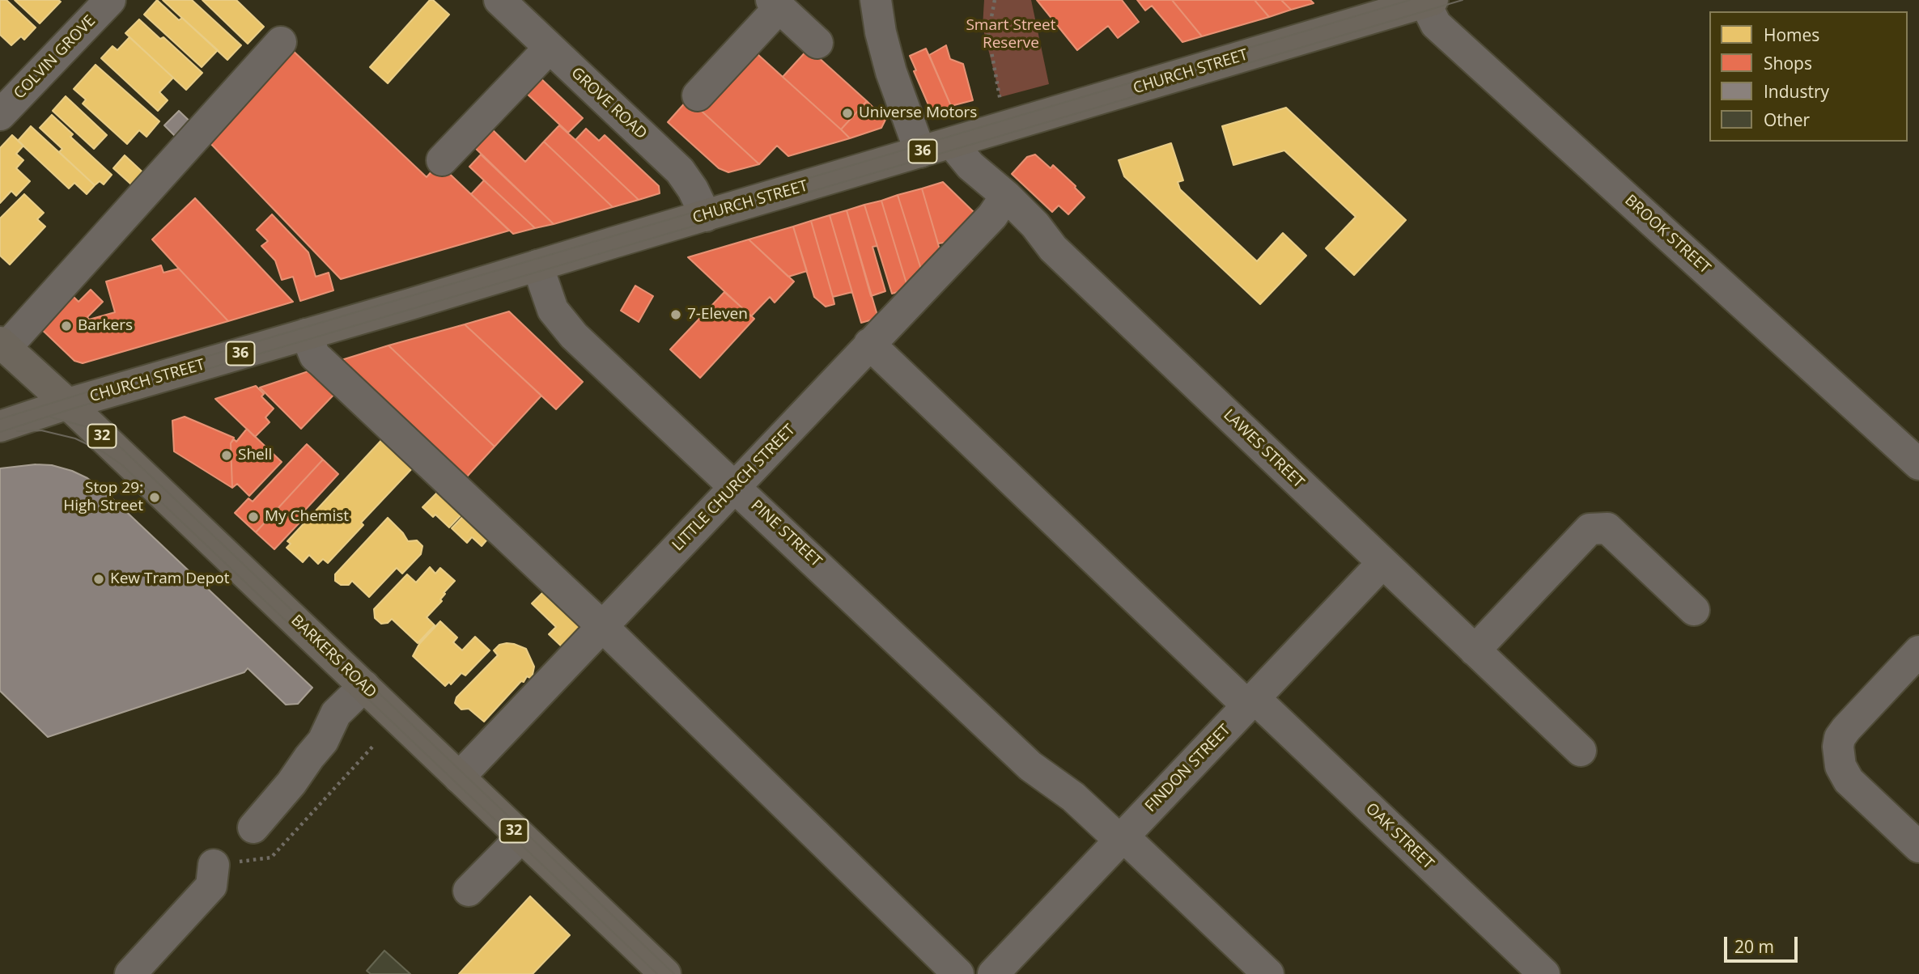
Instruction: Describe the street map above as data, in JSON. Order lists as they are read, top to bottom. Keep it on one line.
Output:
{"streets":{"main road":["CHURCH STREET","36","32","BARKERS ROAD"],"street":["COLVIN GROVE","GROVE ROAD","BROOK STREET","LAWES STREET","LITTLE CHURCH STREET","PINE STREET","FINDON STREET","OAK STREET"]},"crossings":[["CHURCH STREET","GROVE ROAD"],["CHURCH STREET","36"],["CHURCH STREET","BROOK STREET"],["CHURCH STREET","LAWES STREET"],["CHURCH STREET","PINE STREET"],["CHURCH STREET","BARKERS ROAD"],["36","BARKERS ROAD"],["LAWES STREET","LITTLE CHURCH STREET"],["LAWES STREET","FINDON STREET"],["LITTLE CHURCH STREET","PINE STREET"],["LITTLE CHURCH STREET","BARKERS ROAD"],["LITTLE CHURCH STREET","OAK STREET"],["PINE STREET","FINDON STREET"],["FINDON STREET","OAK STREET"]],"parks":["Smart Street Reserve"],"places":["Universe Motors","7-Eleven","Barkers","Shell","Stop 29: High Street","My Chemist","Kew Tram Depot"],"legend":["Homes","Shops","Industry","Other"],"scale_bar":"20 m"}
